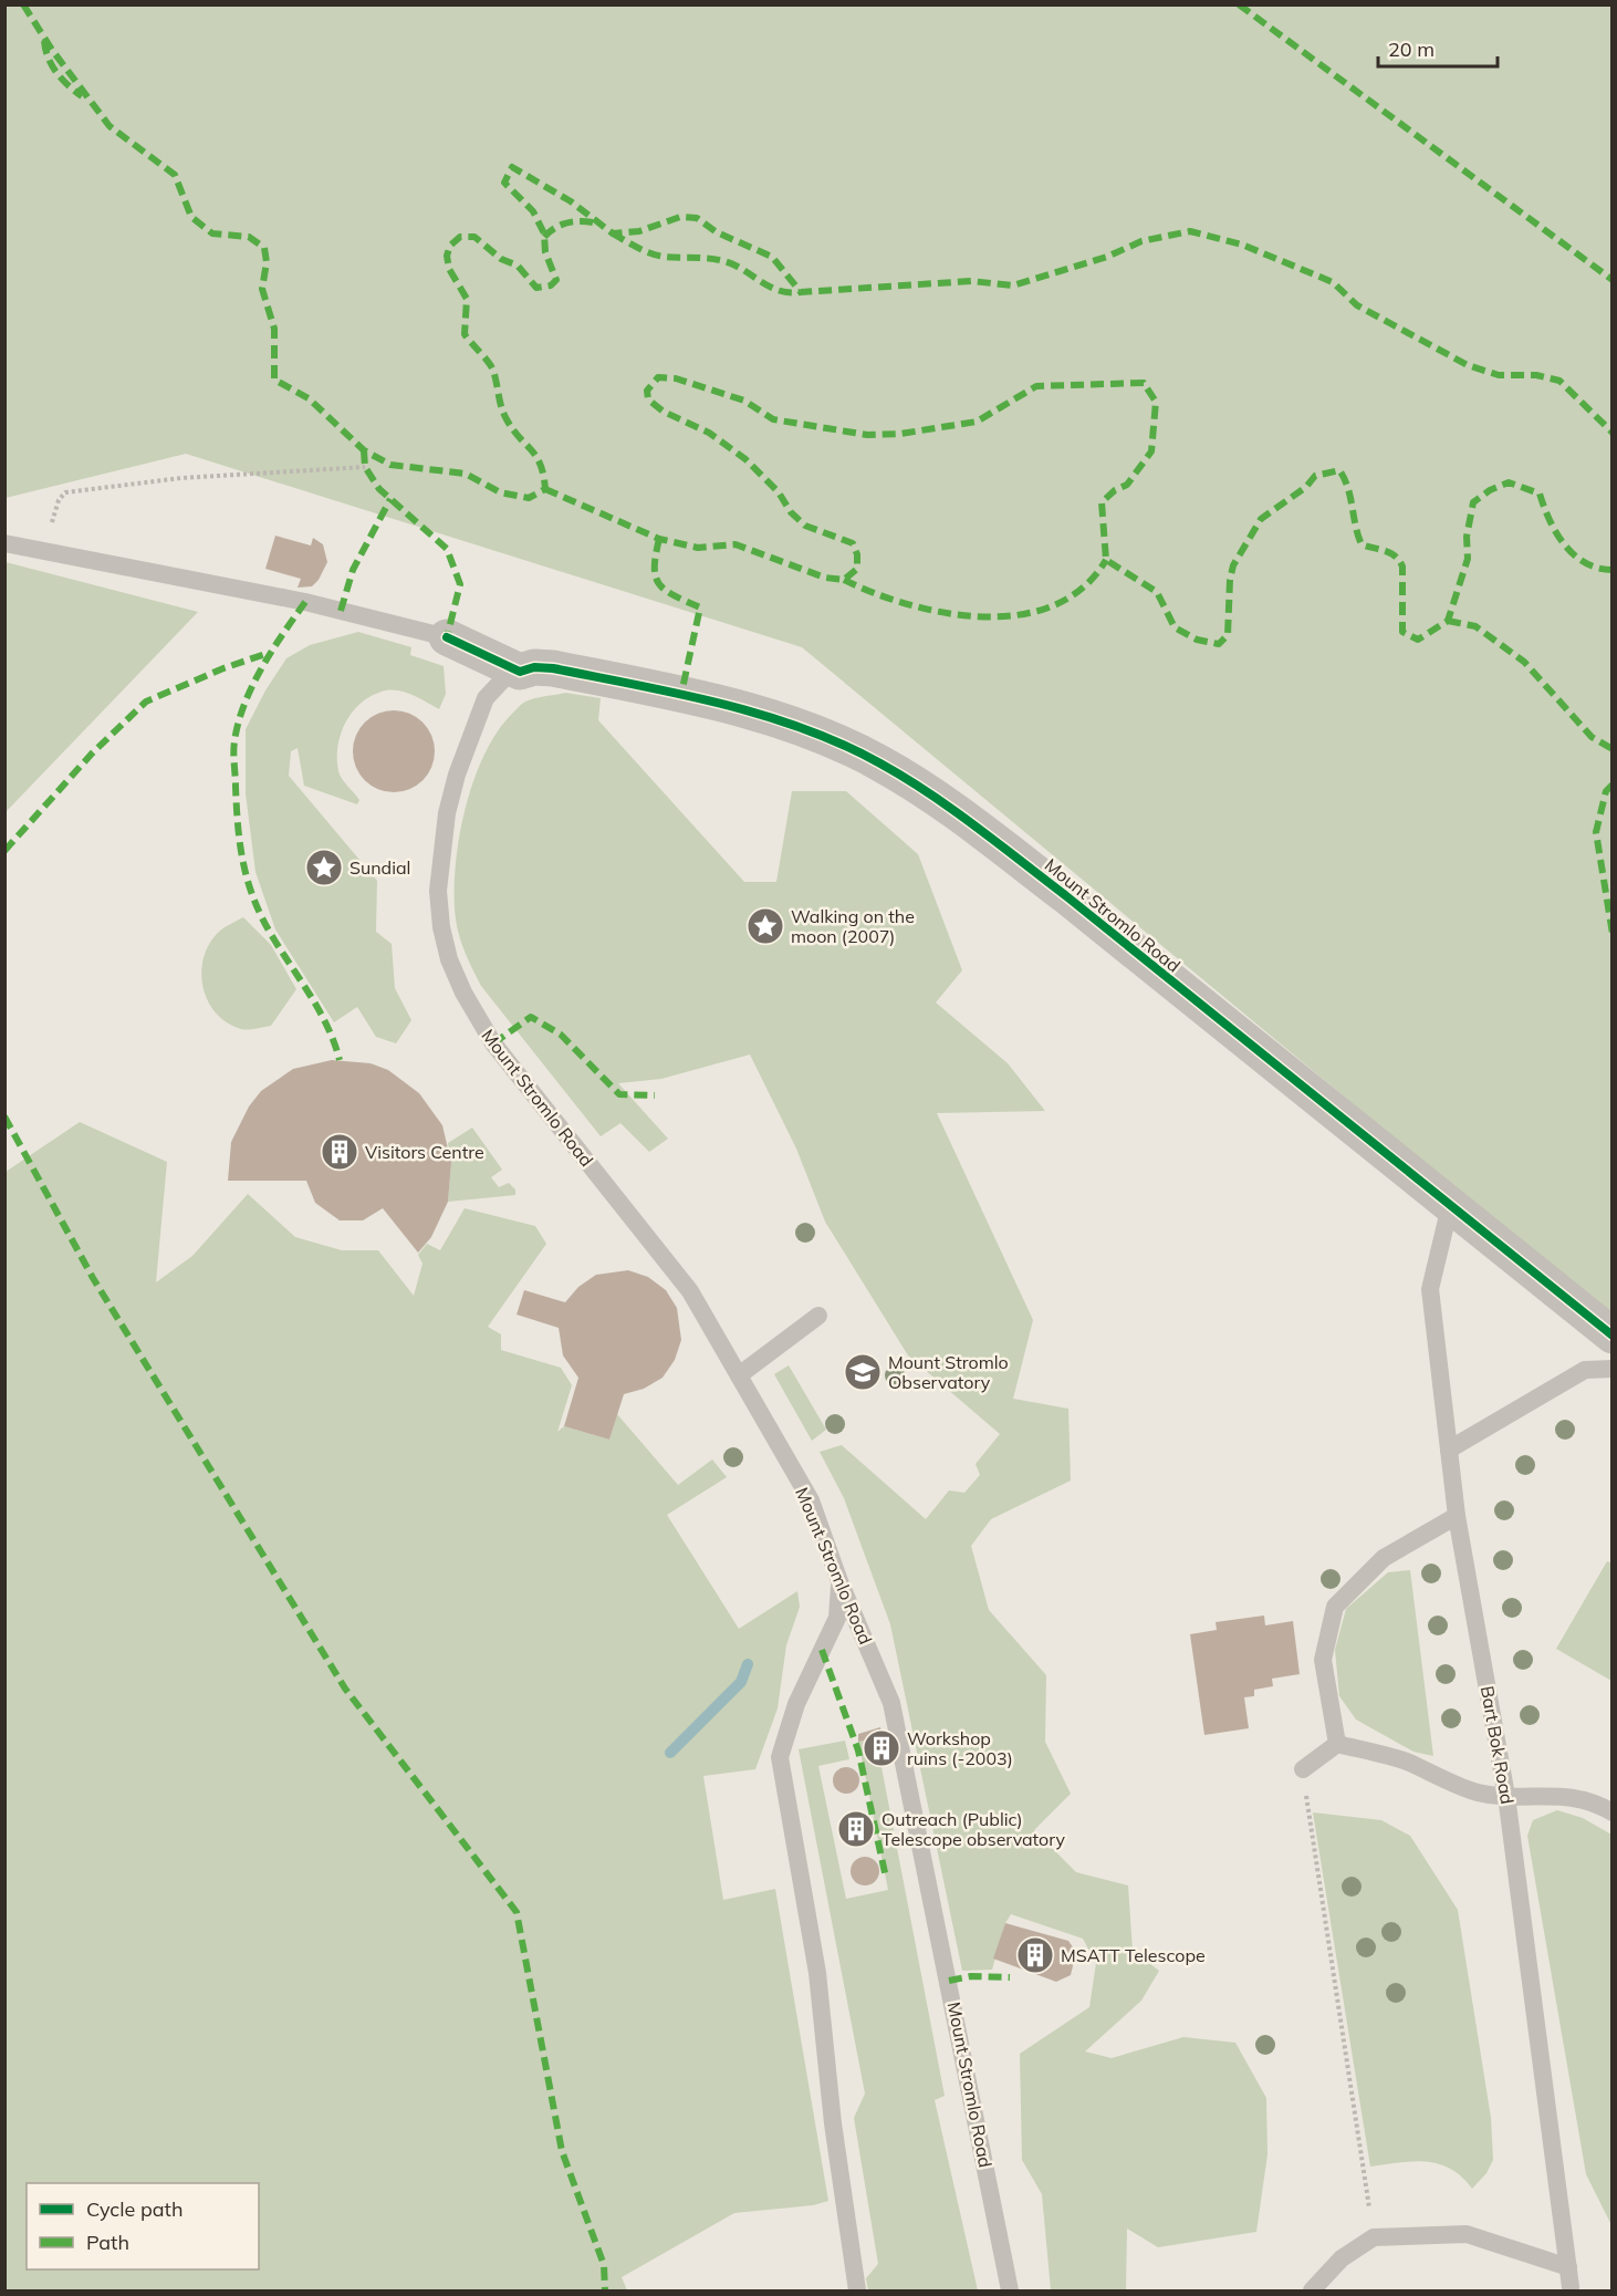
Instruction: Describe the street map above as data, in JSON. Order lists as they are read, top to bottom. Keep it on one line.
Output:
{"streets":{"street":["Mount Stromlo Road"],"lane":["Bart Bok Road"]},"crossings":[["Mount Stromlo Road","Bart Bok Road"]],"places":{"place":["Sundial","Walking on the moon (2007)"],"building":["Visitors Centre","Workshop ruins (-2003)","Outreach (Public) Telescope observatory","MSATT Telescope"],"school or university":["Mount Stromlo Observatory"]},"legend":["Cycle path","Path"],"scale_bar":"20 m"}
